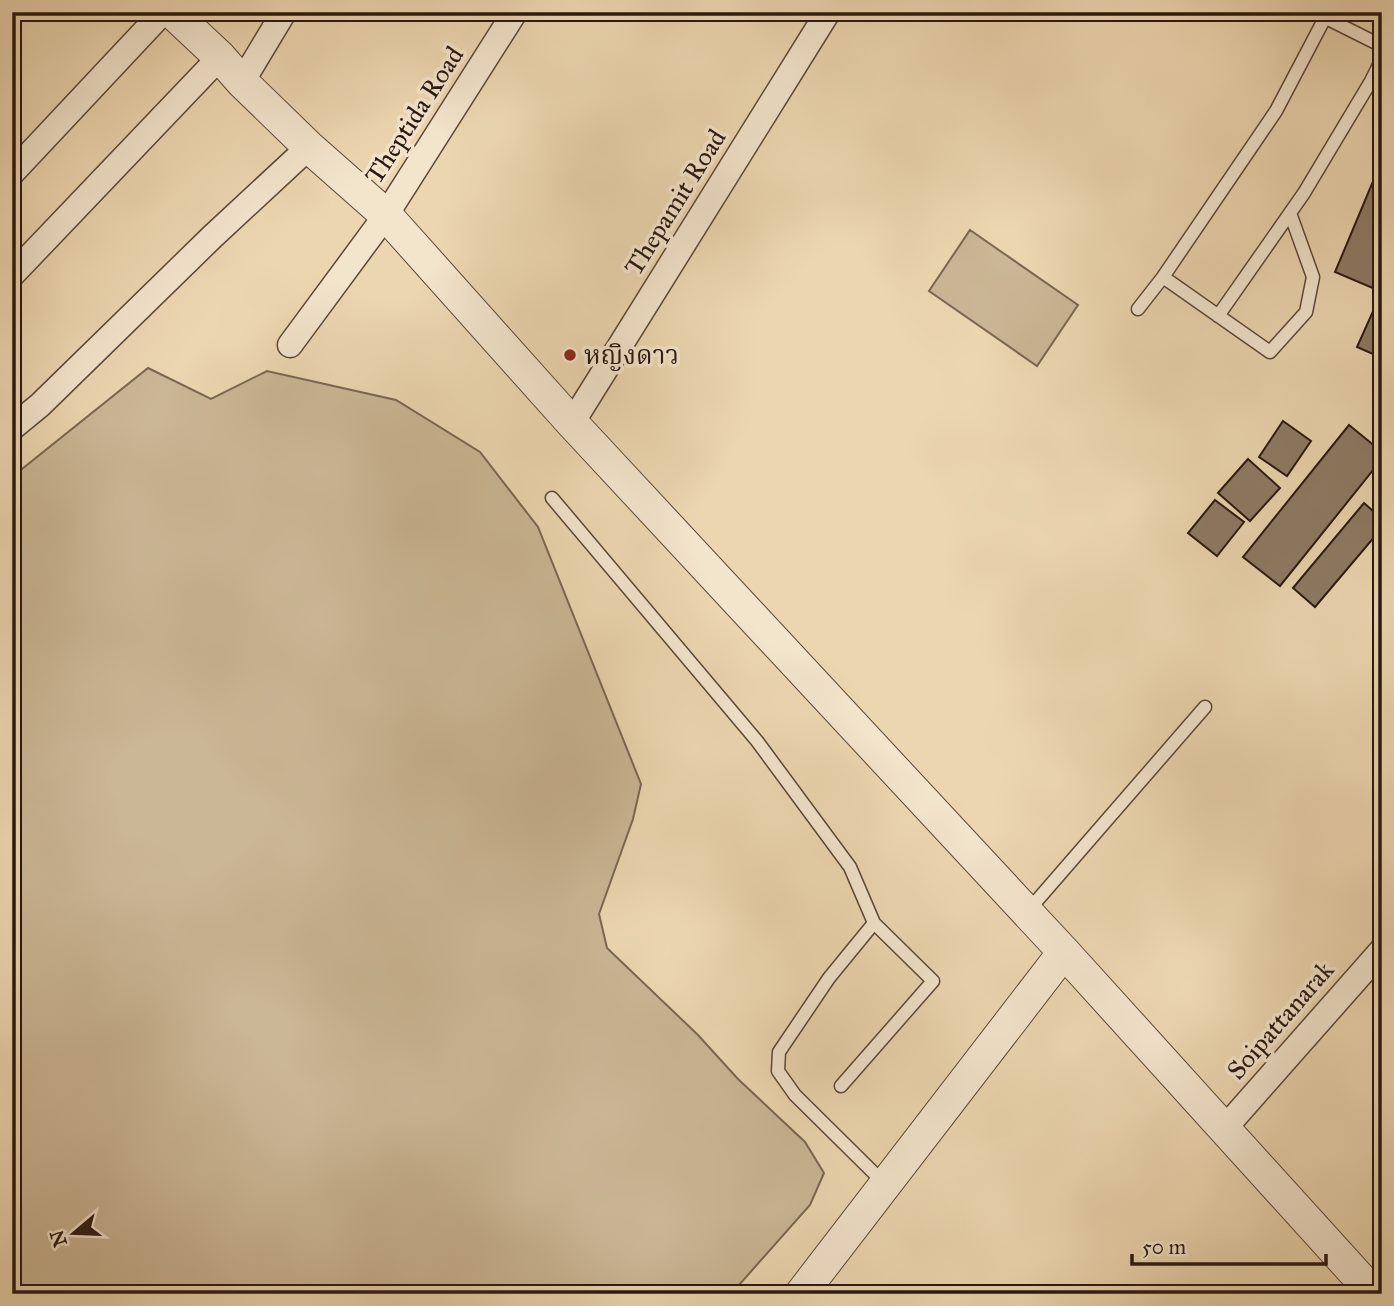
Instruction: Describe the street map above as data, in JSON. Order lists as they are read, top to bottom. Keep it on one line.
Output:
{"streets":{"street":["Theptida Road","Thepamit Road","Soipattanarak"]},"places":["หญิงดาว"],"scale_bar":"50 m","north":"left"}
